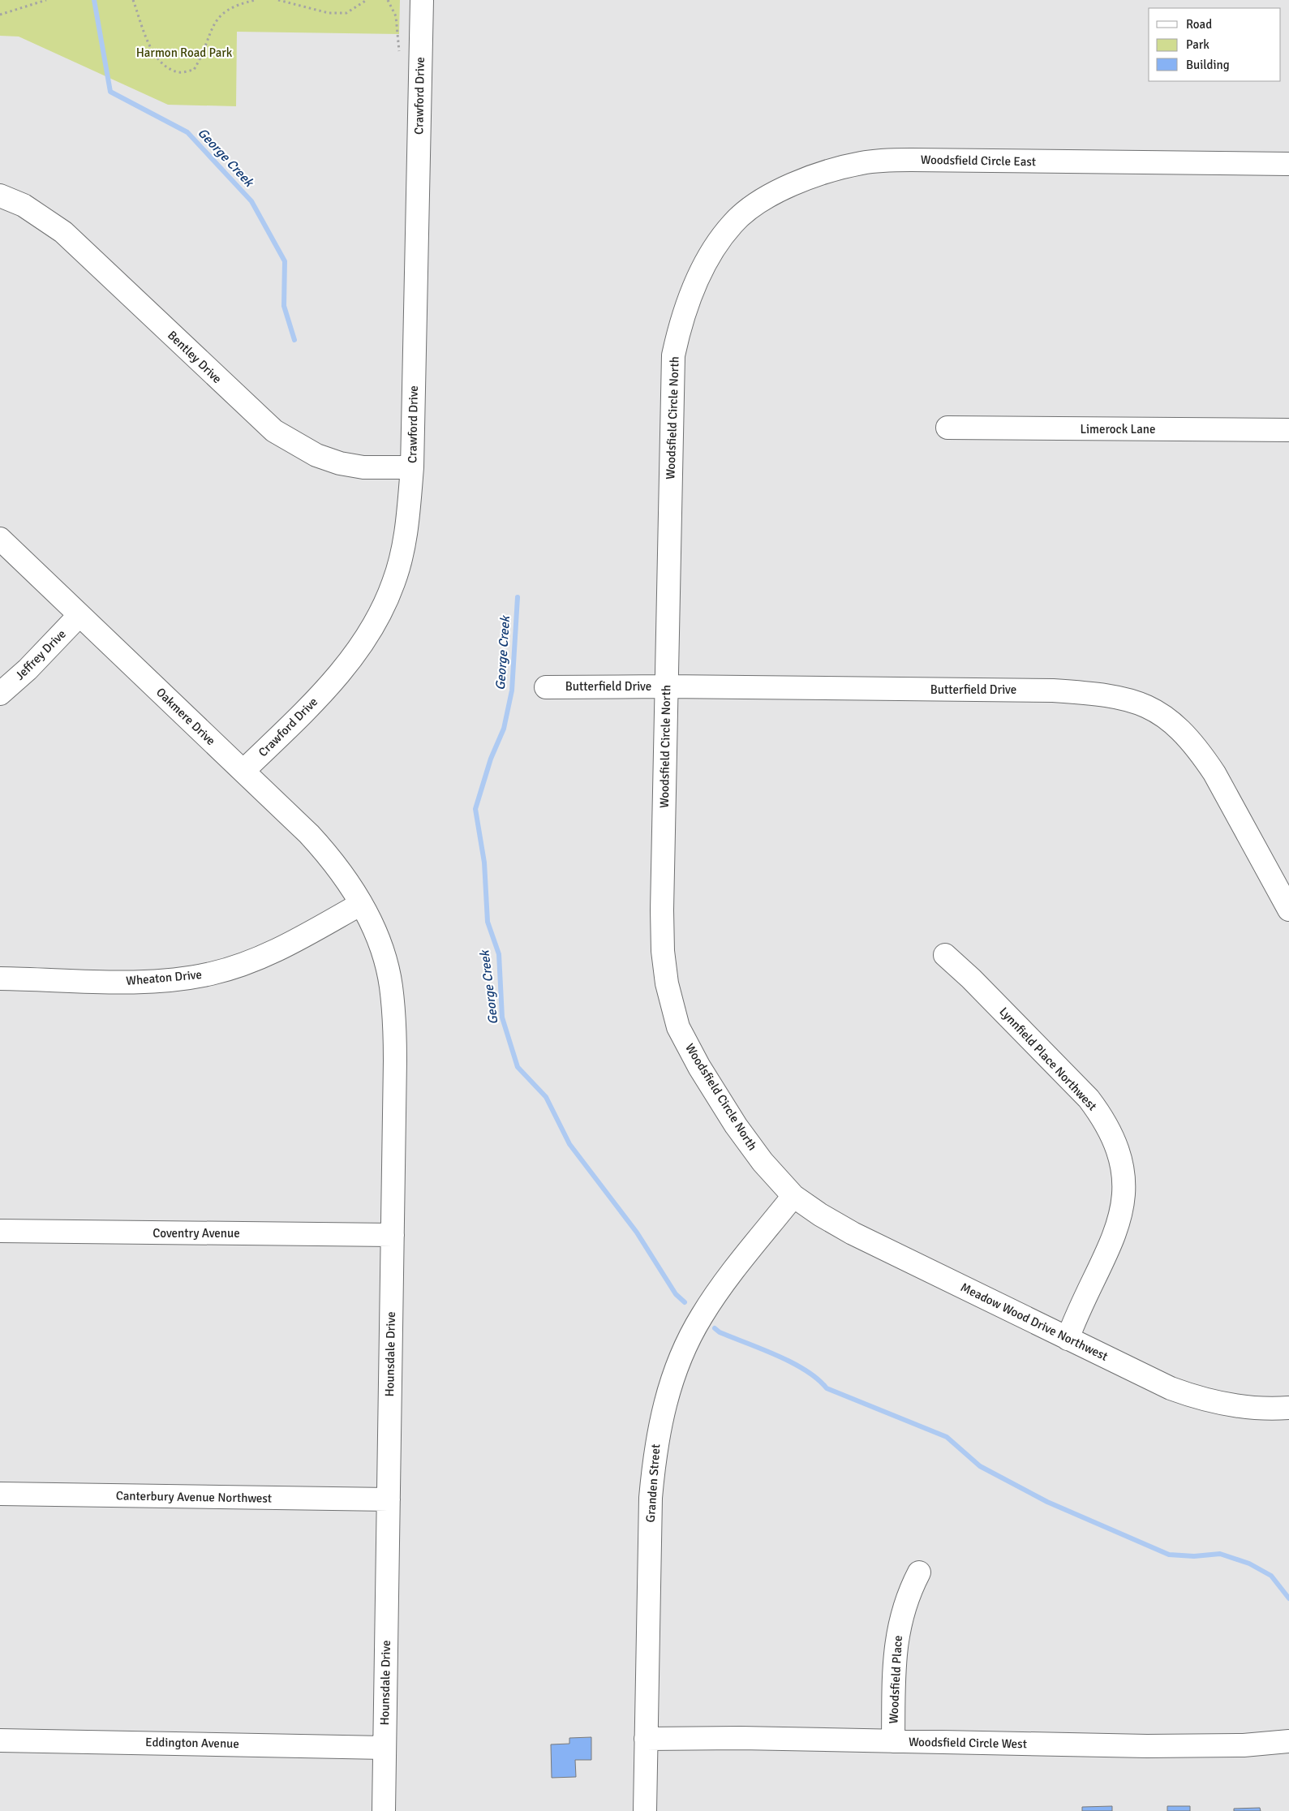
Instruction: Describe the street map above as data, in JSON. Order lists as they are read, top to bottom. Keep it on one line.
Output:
{"streets":{"street":["Crawford Drive","Woodsfield Circle East","Bentley Drive","Woodsfield Circle North","Limerock Lane","Jeffrey Drive","Butterfield Drive","Oakmere Drive","Wheaton Drive","Lynnfield Place Northwest","Coventry Avenue","Meadow Wood Drive Northwest","Hounsdale Drive","Granden Street","Canterbury Avenue Northwest","Woodsfield Place","Eddington Avenue","Woodsfield Circle West"]},"crossings":[["Crawford Drive","Bentley Drive"],["Crawford Drive","Oakmere Drive"],["Woodsfield Circle East","Woodsfield Circle North"],["Woodsfield Circle North","Butterfield Drive"],["Woodsfield Circle North","Meadow Wood Drive Northwest"],["Woodsfield Circle North","Granden Street"],["Jeffrey Drive","Oakmere Drive"],["Oakmere Drive","Wheaton Drive"],["Oakmere Drive","Hounsdale Drive"],["Wheaton Drive","Hounsdale Drive"],["Lynnfield Place Northwest","Meadow Wood Drive Northwest"],["Coventry Avenue","Hounsdale Drive"],["Meadow Wood Drive Northwest","Granden Street"],["Hounsdale Drive","Canterbury Avenue Northwest"],["Hounsdale Drive","Eddington Avenue"],["Granden Street","Woodsfield Circle West"],["Woodsfield Place","Woodsfield Circle West"]],"water":["George Creek"],"parks":["Harmon Road Park"],"legend":["Road","Park","Building"]}
